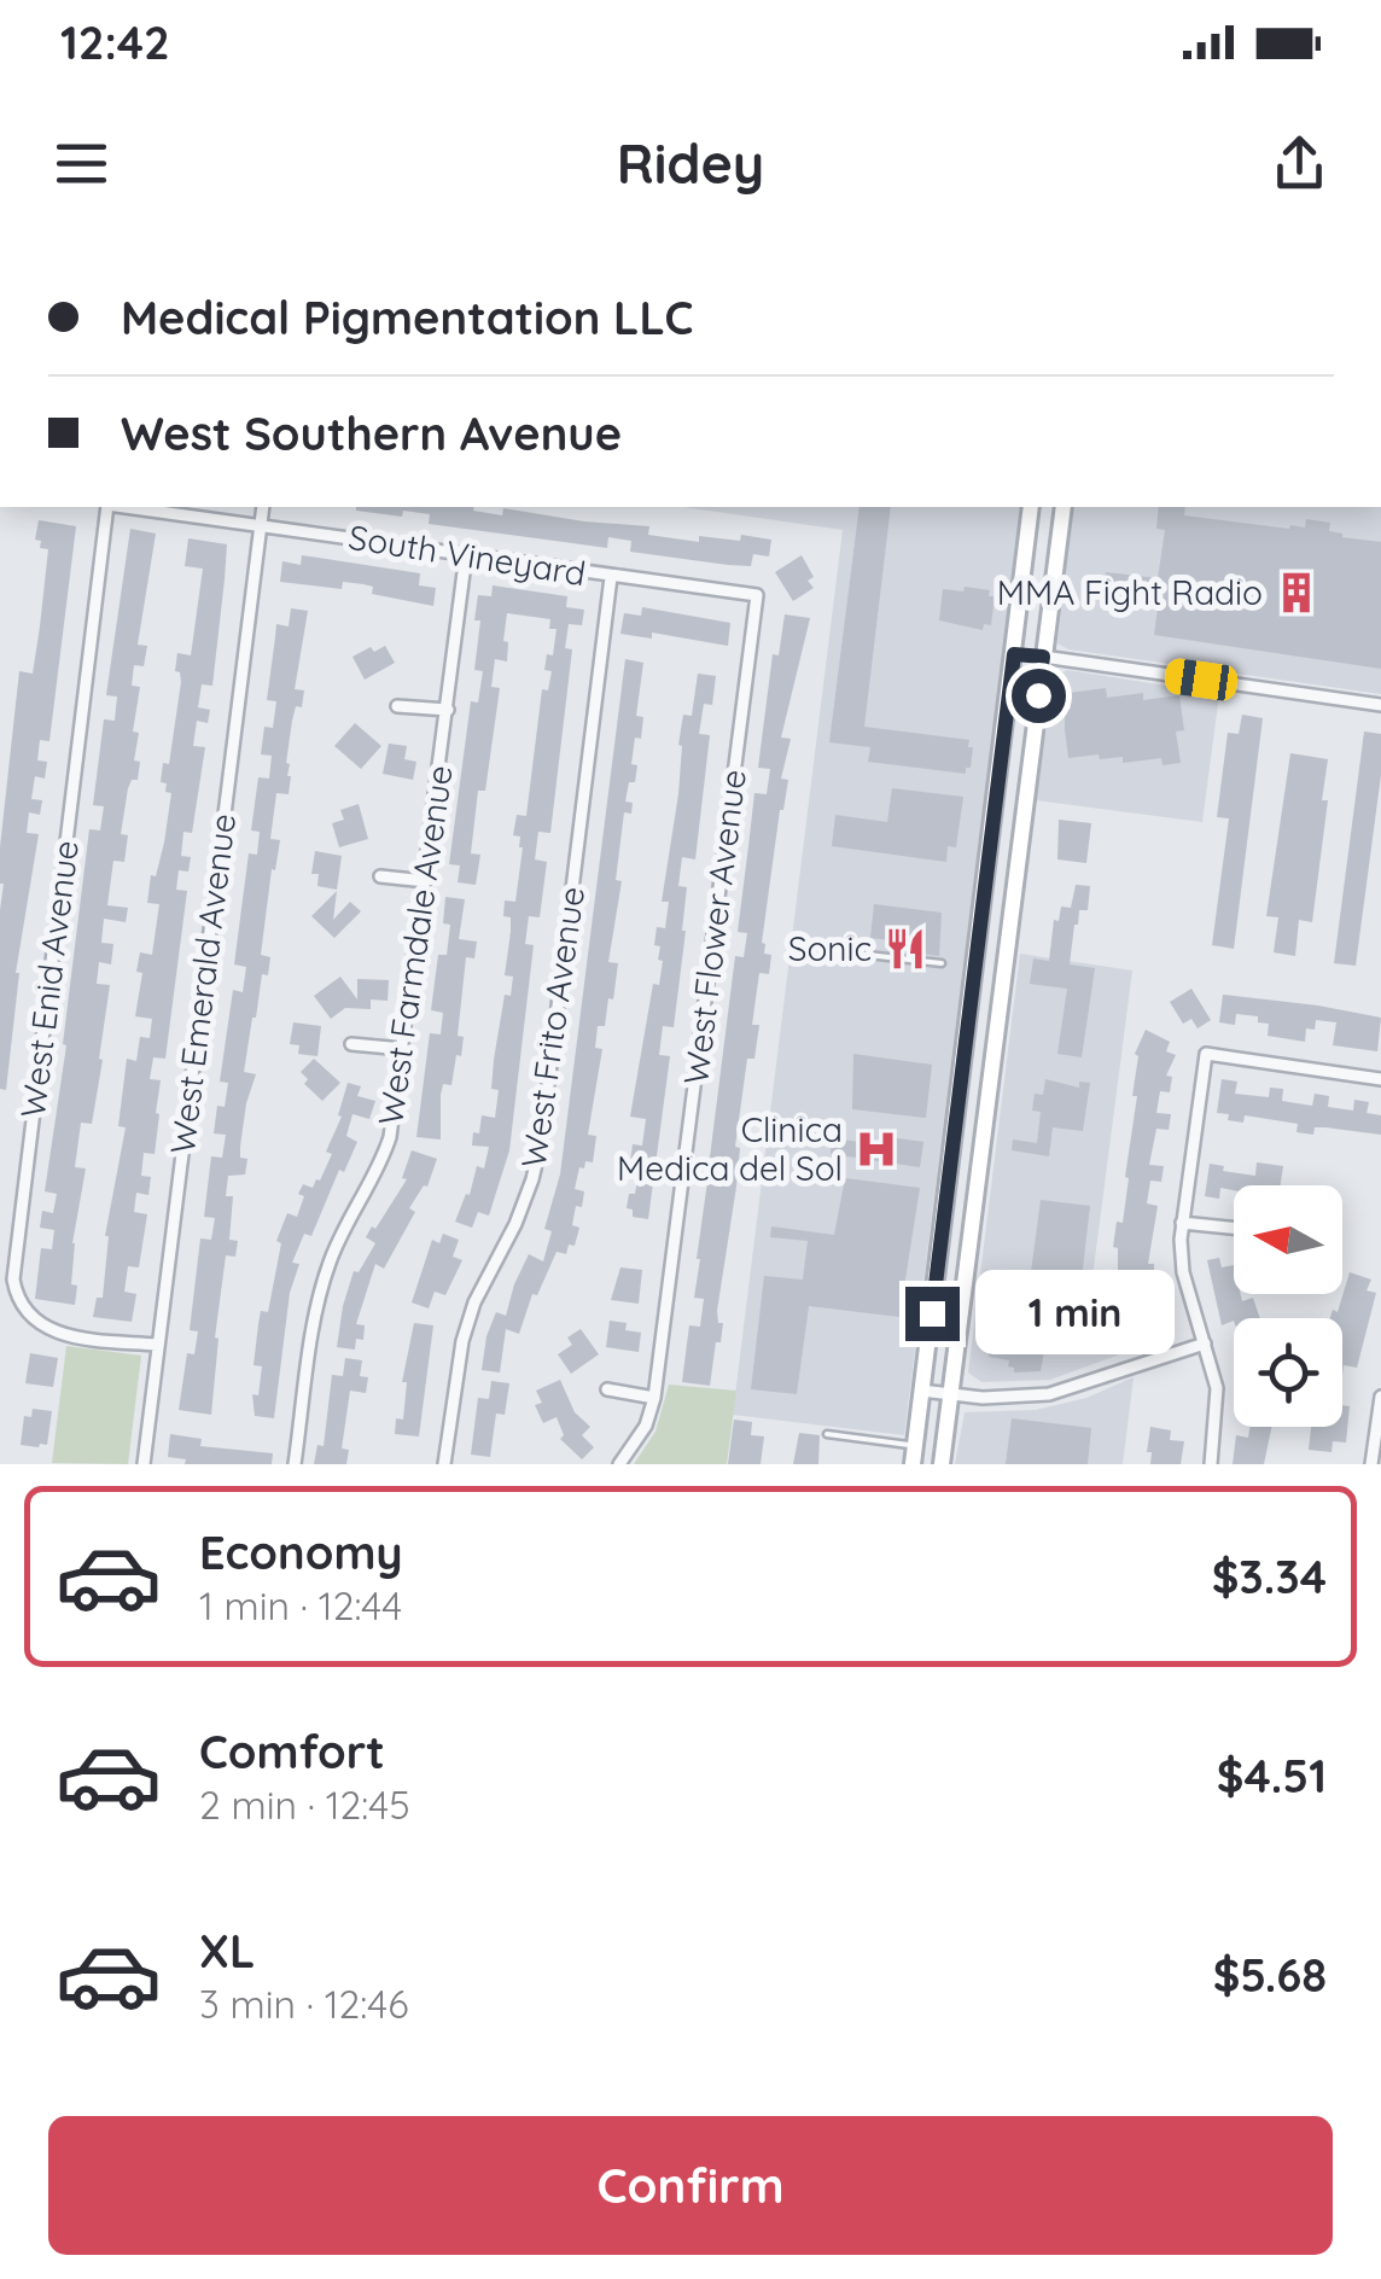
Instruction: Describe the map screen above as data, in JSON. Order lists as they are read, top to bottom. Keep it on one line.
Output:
{"streets":{"street":["South Vineyard","West Flower Avenue","West Farmdale Avenue","West Enid Avenue","West Emerald Avenue","West Frito Avenue"]},"crossings":[["South Vineyard","West Flower Avenue"],["South Vineyard","West Farmdale Avenue"],["South Vineyard","West Emerald Avenue"],["South Vineyard","West Frito Avenue"],["West Enid Avenue","West Emerald Avenue"]],"places":{"building":["MMA Fight Radio"],"restaurant":["Sonic"],"hospital":["Clinica Medica del Sol"]},"north":"left","page":{"status":"12:42","header":"Ridey","banner":["Medical Pigmentation LLC","West Southern Avenue"],"bubble":"1 min","list":[{"name":"Economy","note":"1 min · 12:44","value":"$3.34"},{"name":"Comfort","note":"2 min · 12:45","value":"$4.51"},{"name":"XL","note":"3 min · 12:46","value":"$5.68"}],"buttons":"Confirm"}}
